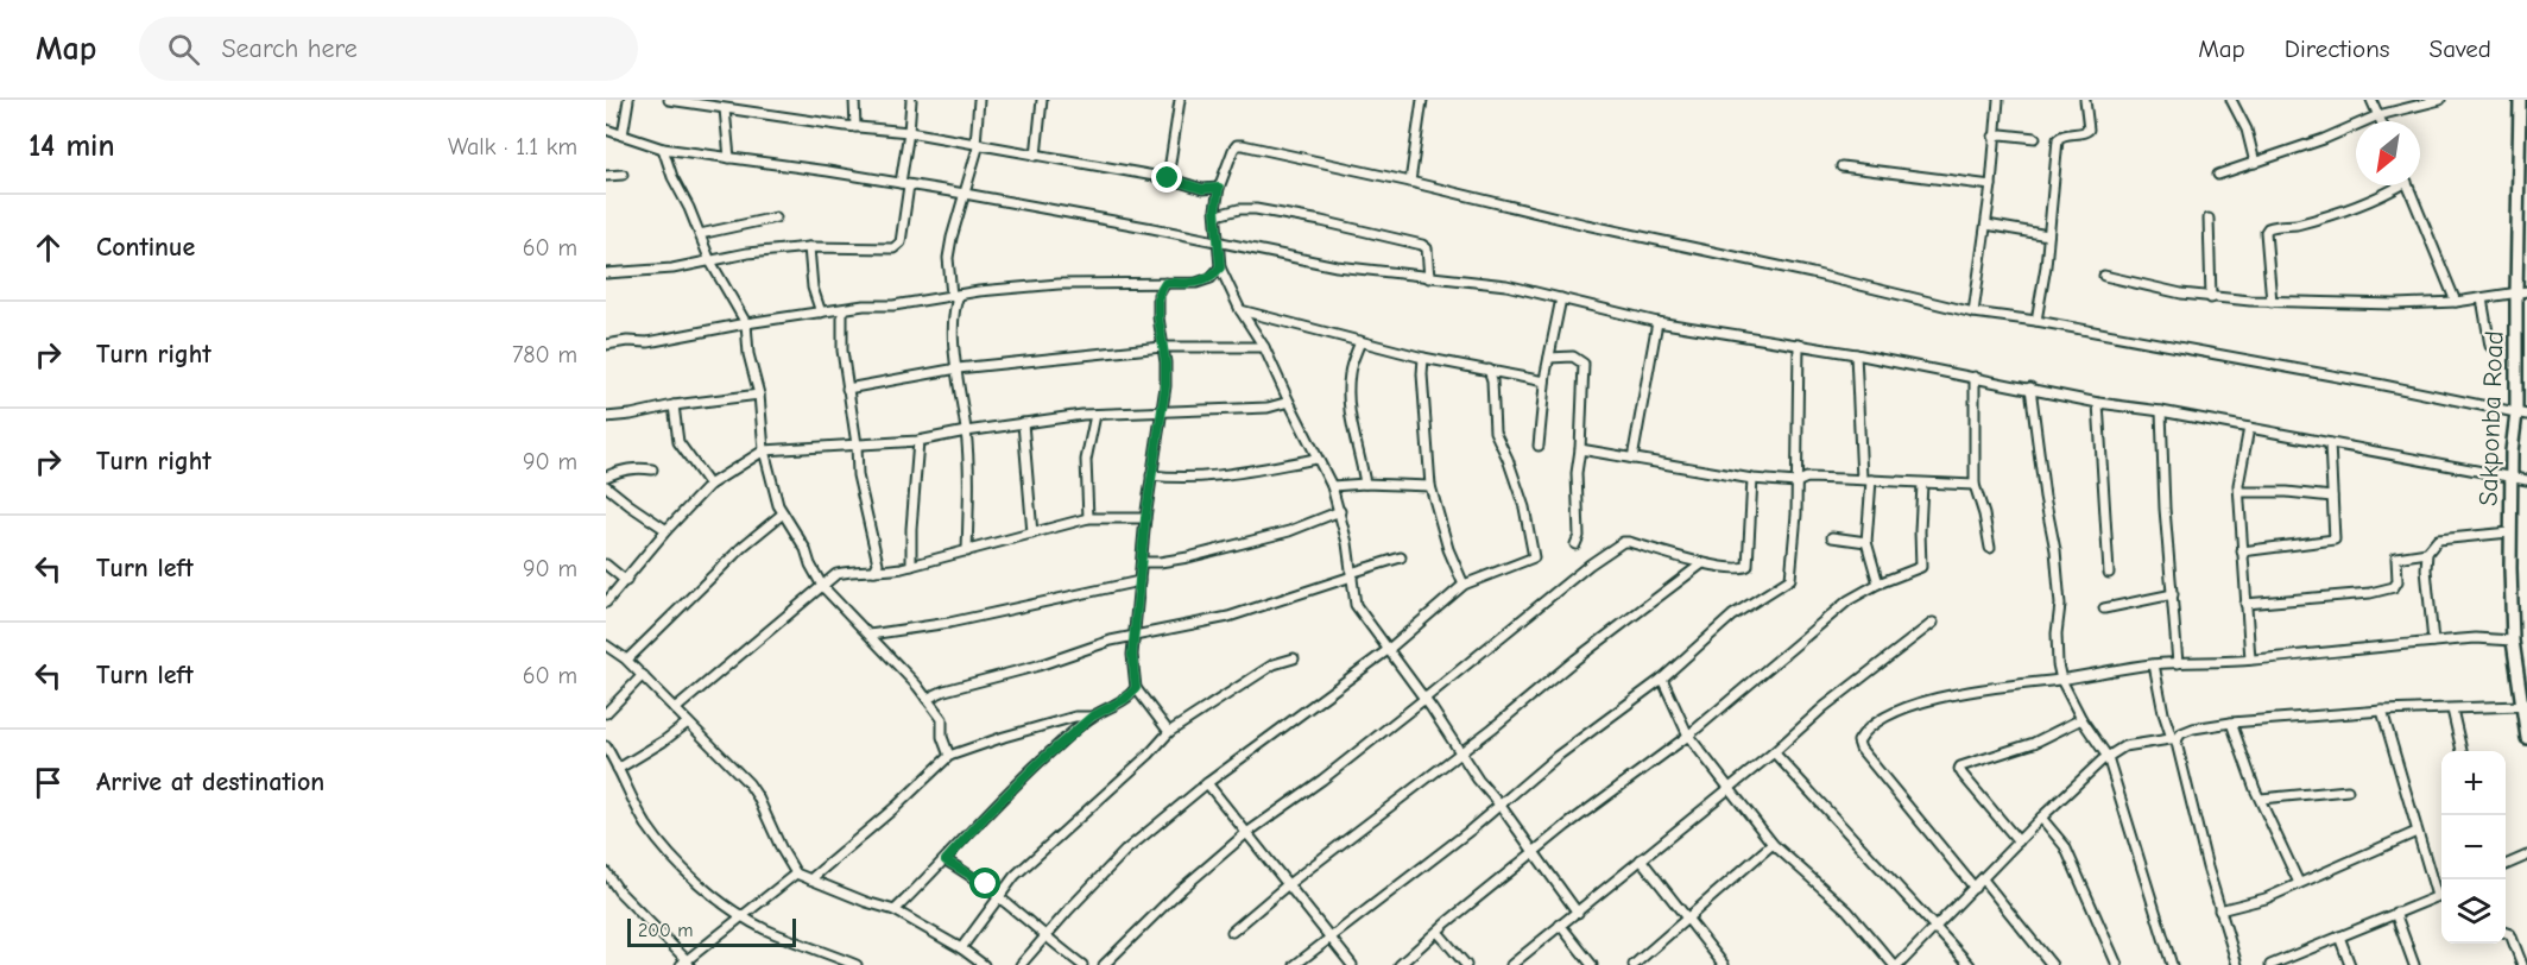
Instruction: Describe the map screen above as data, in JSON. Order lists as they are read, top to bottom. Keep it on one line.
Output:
{"streets":{"main road":["Sakponba Road"]},"scale_bar":"200 m","north":"bottom left","page":{"header":"Map","search":"Search here","nav":["Map","Directions","Saved"],"heading":["14 min","Walk · 1.1 km"],"list":[["Continue","60 m"],["Turn right","780 m"],["Turn right","90 m"],["Turn left","90 m"],["Turn left","60 m"],"Arrive at destination"],"map_buttons":["+","−"],"scale":"200 m"}}
